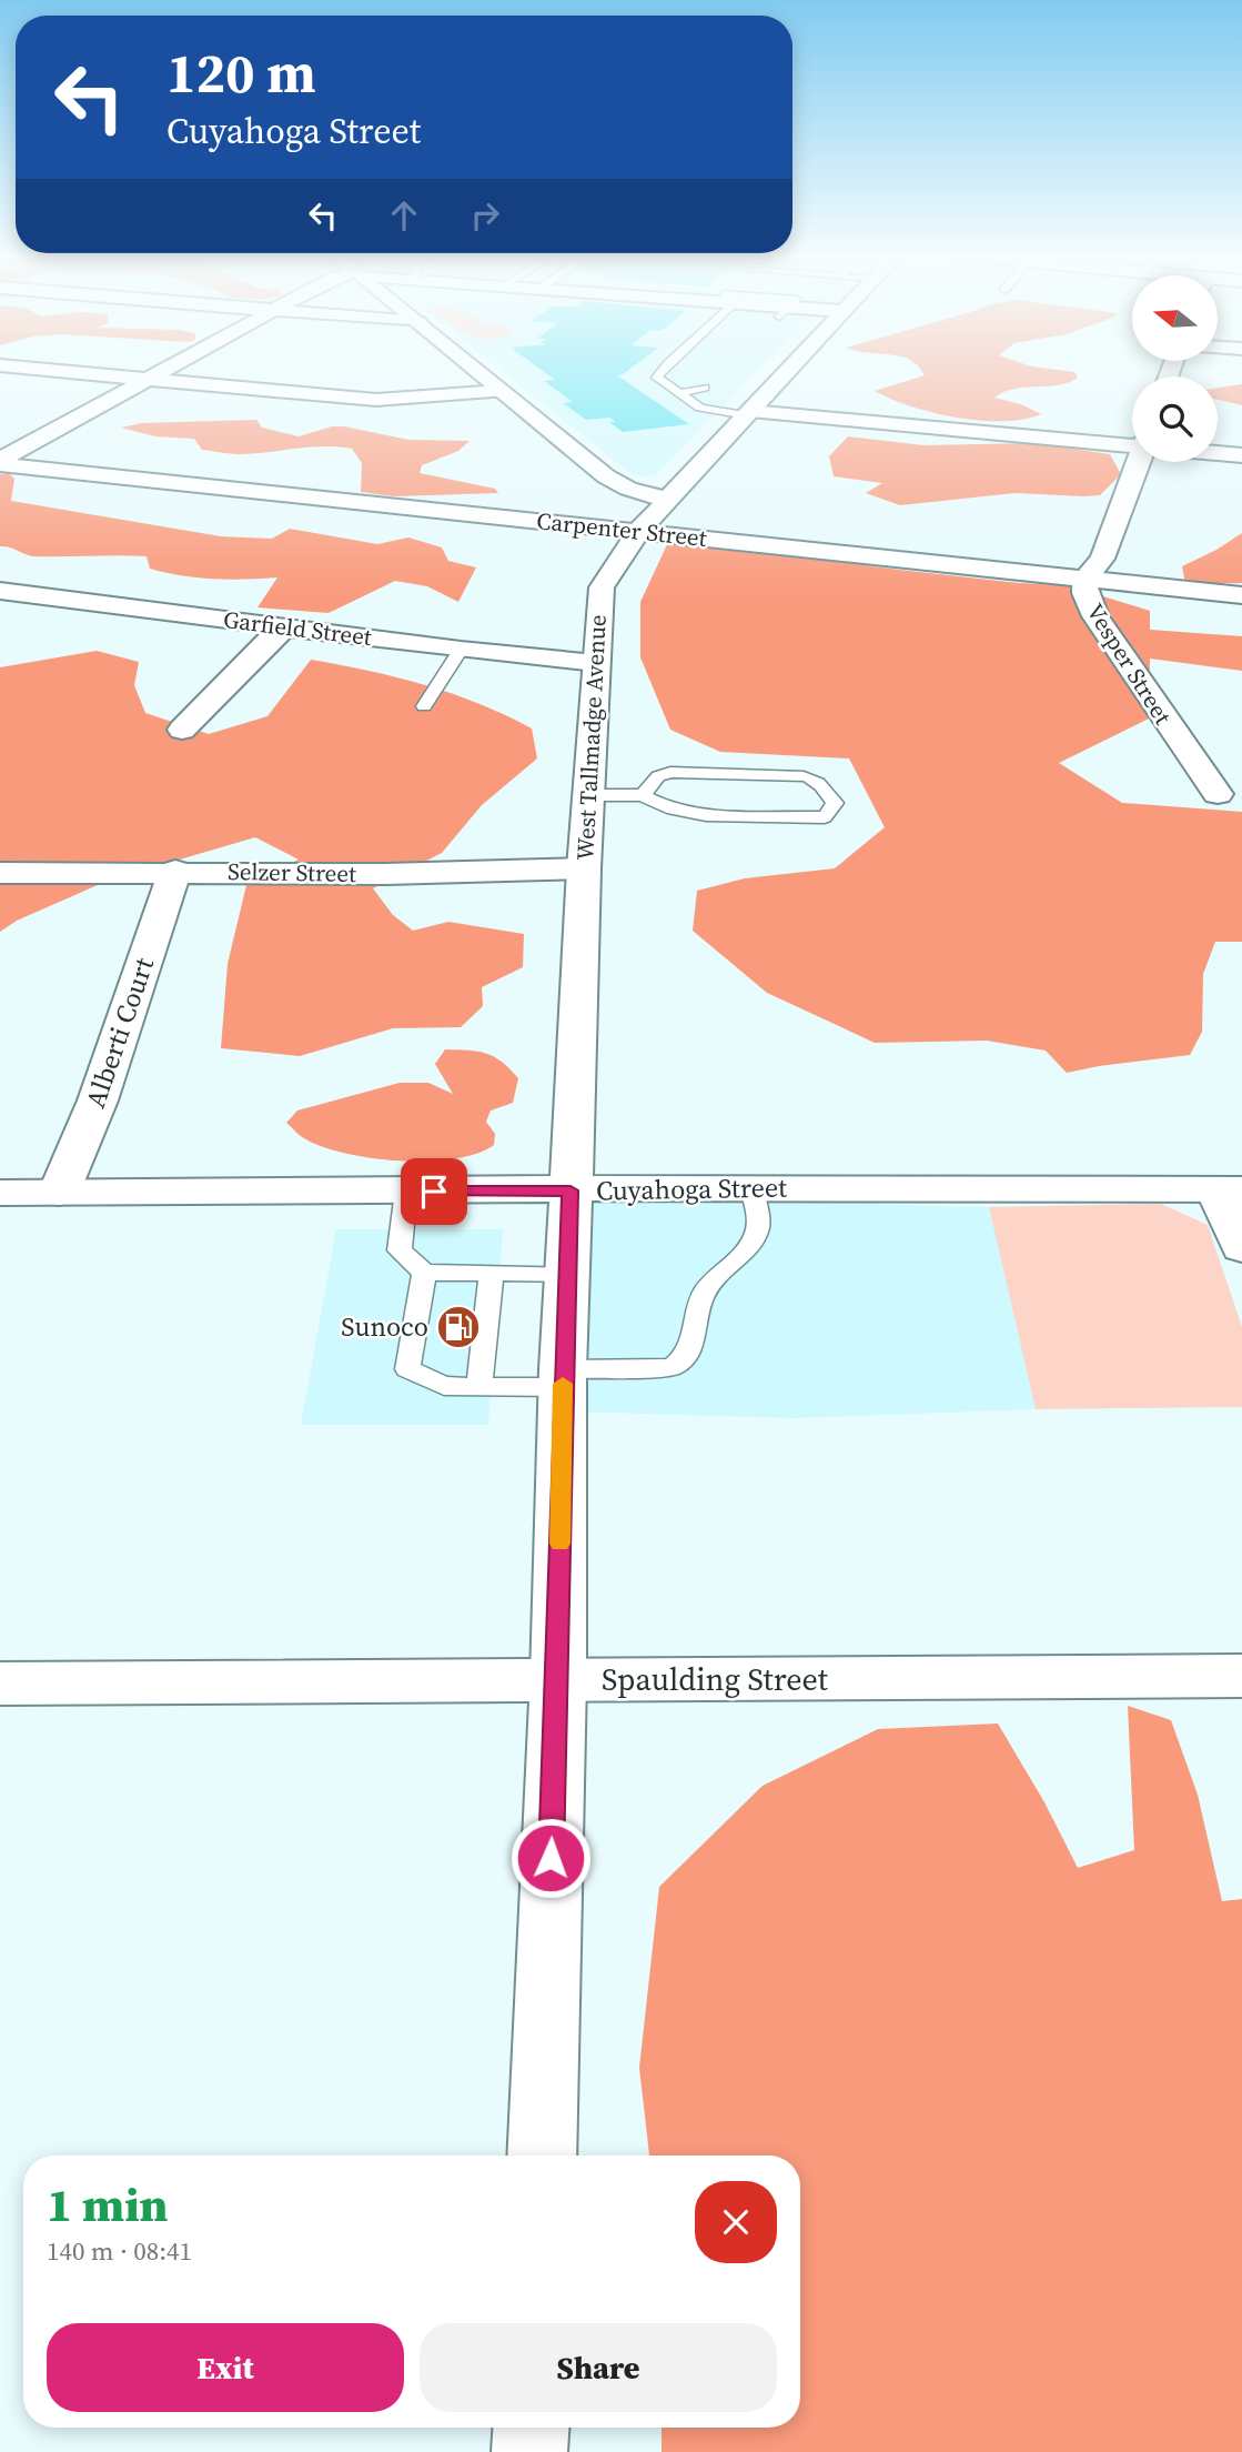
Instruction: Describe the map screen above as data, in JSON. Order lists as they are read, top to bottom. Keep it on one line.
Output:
{"streets":{"street":["Carpenter Street","Garfield Street","Vesper Street","West Tallmadge Avenue","Selzer Street","Alberti Court","Cuyahoga Street","Spaulding Street"]},"crossings":[["Carpenter Street","Vesper Street"],["Carpenter Street","West Tallmadge Avenue"],["Garfield Street","West Tallmadge Avenue"],["West Tallmadge Avenue","Selzer Street"],["West Tallmadge Avenue","Cuyahoga Street"],["West Tallmadge Avenue","Spaulding Street"],["Selzer Street","Alberti Court"],["Alberti Court","Cuyahoga Street"]],"places":{"fuel station":["Sunoco"]},"north":"left","page":{"turn":["120 m","Cuyahoga Street"],"heading":["1 min","140 m · 08:41"],"buttons":["Exit","Share"]}}
